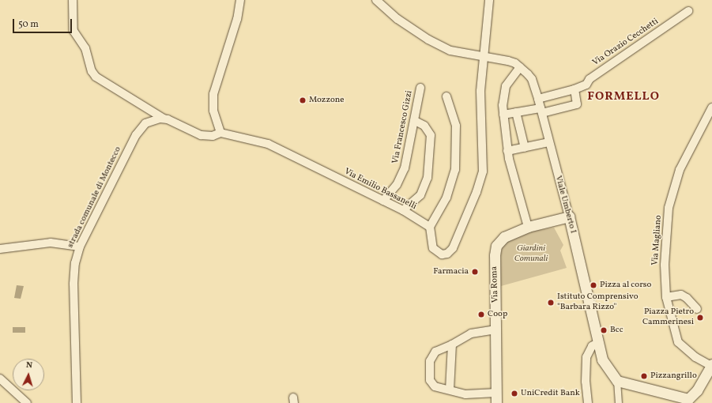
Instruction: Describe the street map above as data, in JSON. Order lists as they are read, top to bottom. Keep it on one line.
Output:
{"streets":{"street":["Via Orazio Cecchetti","Via Francesco Gizzi","Via Emilio Bassanelli","strada comunale di Montecco","Viale Umberto I","Via Magliano","Via Roma"]},"crossings":[["Via Orazio Cecchetti","Viale Umberto I"],["Via Francesco Gizzi","Via Emilio Bassanelli"],["Viale Umberto I","Via Roma"]],"districts":["FORMELLO"],"parks":["Giardini Comunali"],"places":["Mozzone","Farmacia","Pizza al corso","Istituto Comprensivo \"Barbara Rizzo\"","Coop","Piazza Pietro Cammerinesi","Bcc","Pizzangrillo","UniCredit Bank"],"scale_bar":"50 m","north":"top"}
